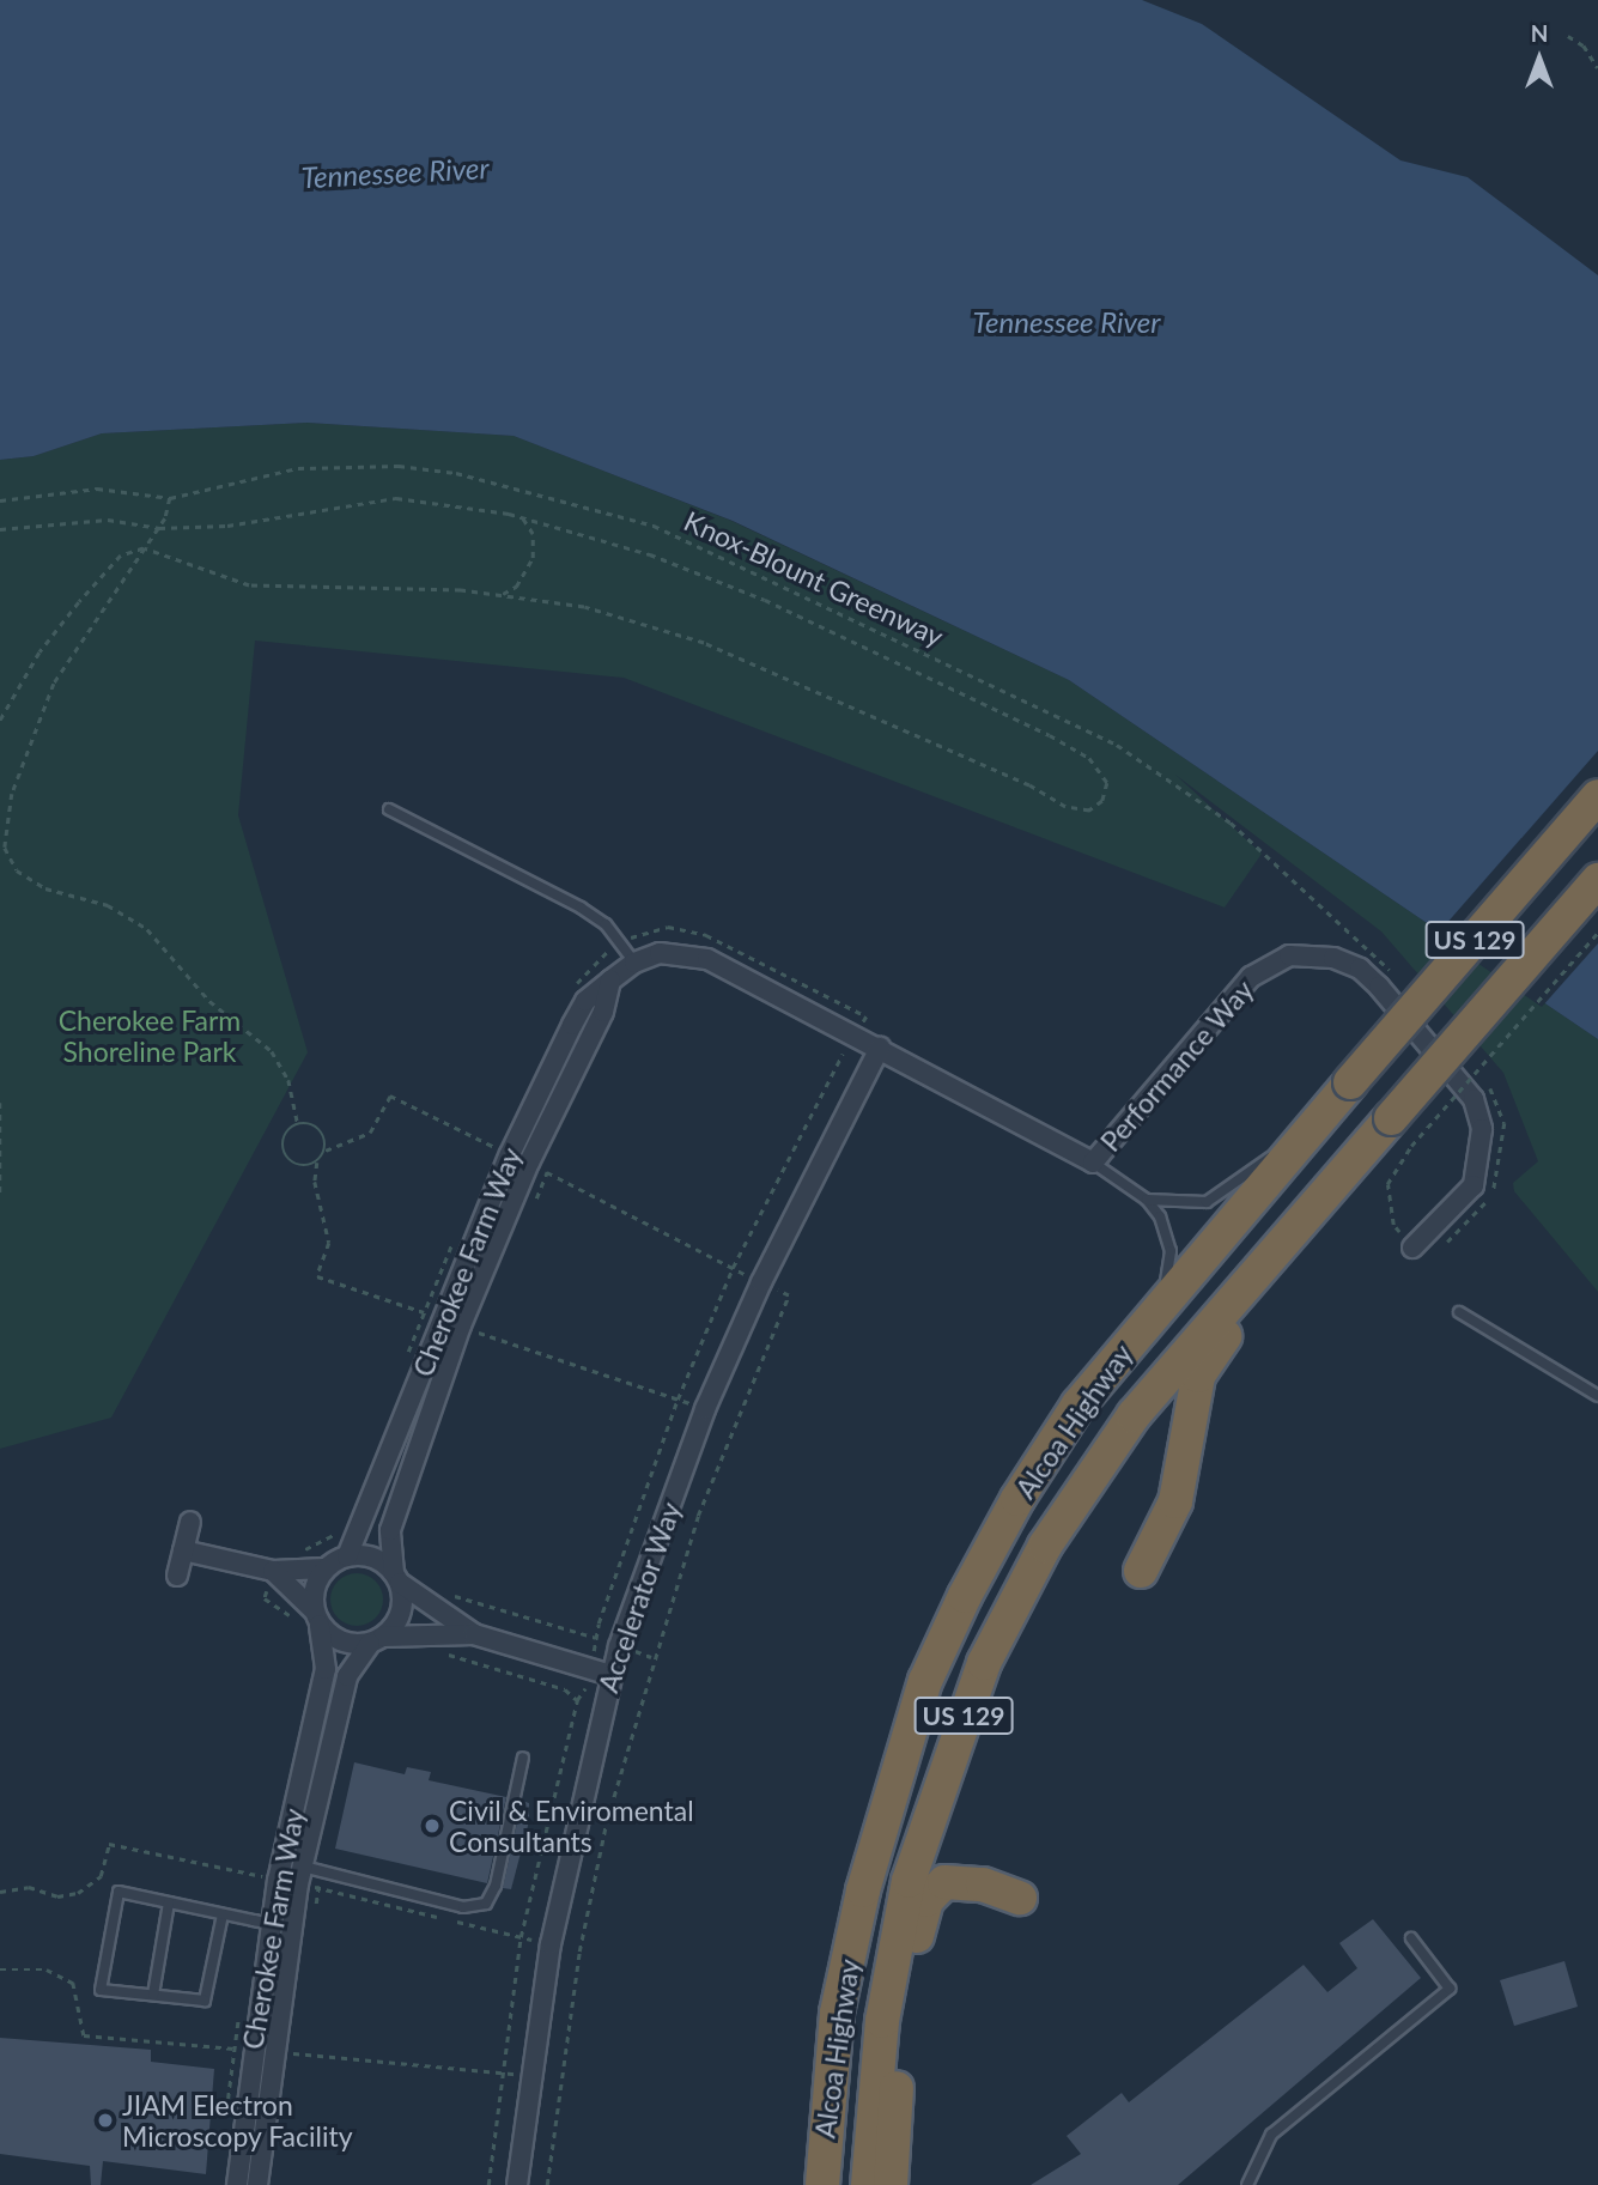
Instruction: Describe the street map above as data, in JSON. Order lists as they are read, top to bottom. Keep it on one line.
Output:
{"streets":{"highway":["US 129","Alcoa Highway"],"street":["Performance Way","Cherokee Farm Way","Accelerator Way"],"path":["Knox-Blount Greenway"]},"crossings":[["Performance Way","Cherokee Farm Way"],["Cherokee Farm Way","Alcoa Highway"],["Cherokee Farm Way","Accelerator Way"]],"water":["Tennessee River"],"parks":["Cherokee Farm Shoreline Park"],"places":["Civil & Enviromental Consultants","JIAM Electron Microscopy Facility"],"north":"top"}
